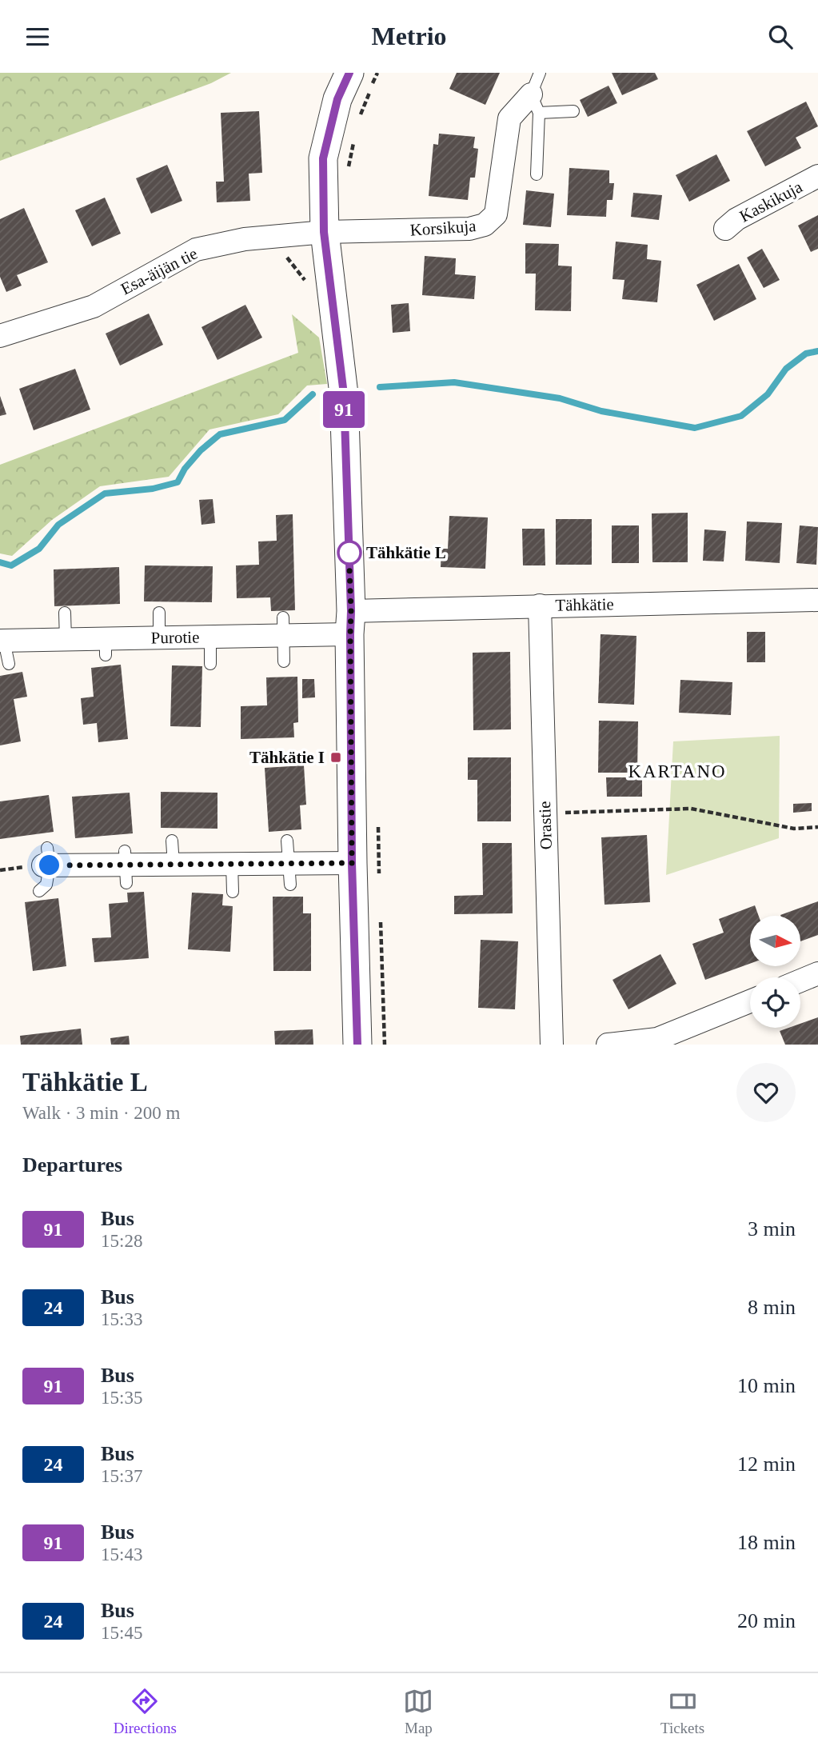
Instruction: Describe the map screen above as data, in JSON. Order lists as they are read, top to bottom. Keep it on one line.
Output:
{"streets":{"street":["Kaskikuja","Korsikuja","Esa-äijän tie","Tähkätie","Purotie","Orastie"]},"crossings":[["Korsikuja","Esa-äijän tie"],["Tähkätie","Purotie"],["Tähkätie","Orastie"]],"districts":["KARTANO"],"places":{"other":["Tähkätie L"],"transit":["Tähkätie I"]},"lines":["bus line 91"],"north":"right","page":{"header":"Metrio","on_map":"91","heading":[["Tähkätie L","Walk · 3 min · 200 m"],"Departures"],"list":[{"mark":"91","name":"Bus","note":"15:28","value":"3 min"},{"mark":"24","name":"Bus","note":"15:33","value":"8 min"},{"mark":"91","name":"Bus","note":"15:35","value":"10 min"},{"mark":"24","name":"Bus","note":"15:37","value":"12 min"},{"mark":"91","name":"Bus","note":"15:43","value":"18 min"},{"mark":"24","name":"Bus","note":"15:45","value":"20 min"}],"tabs":["Directions","Map","Tickets"]}}
